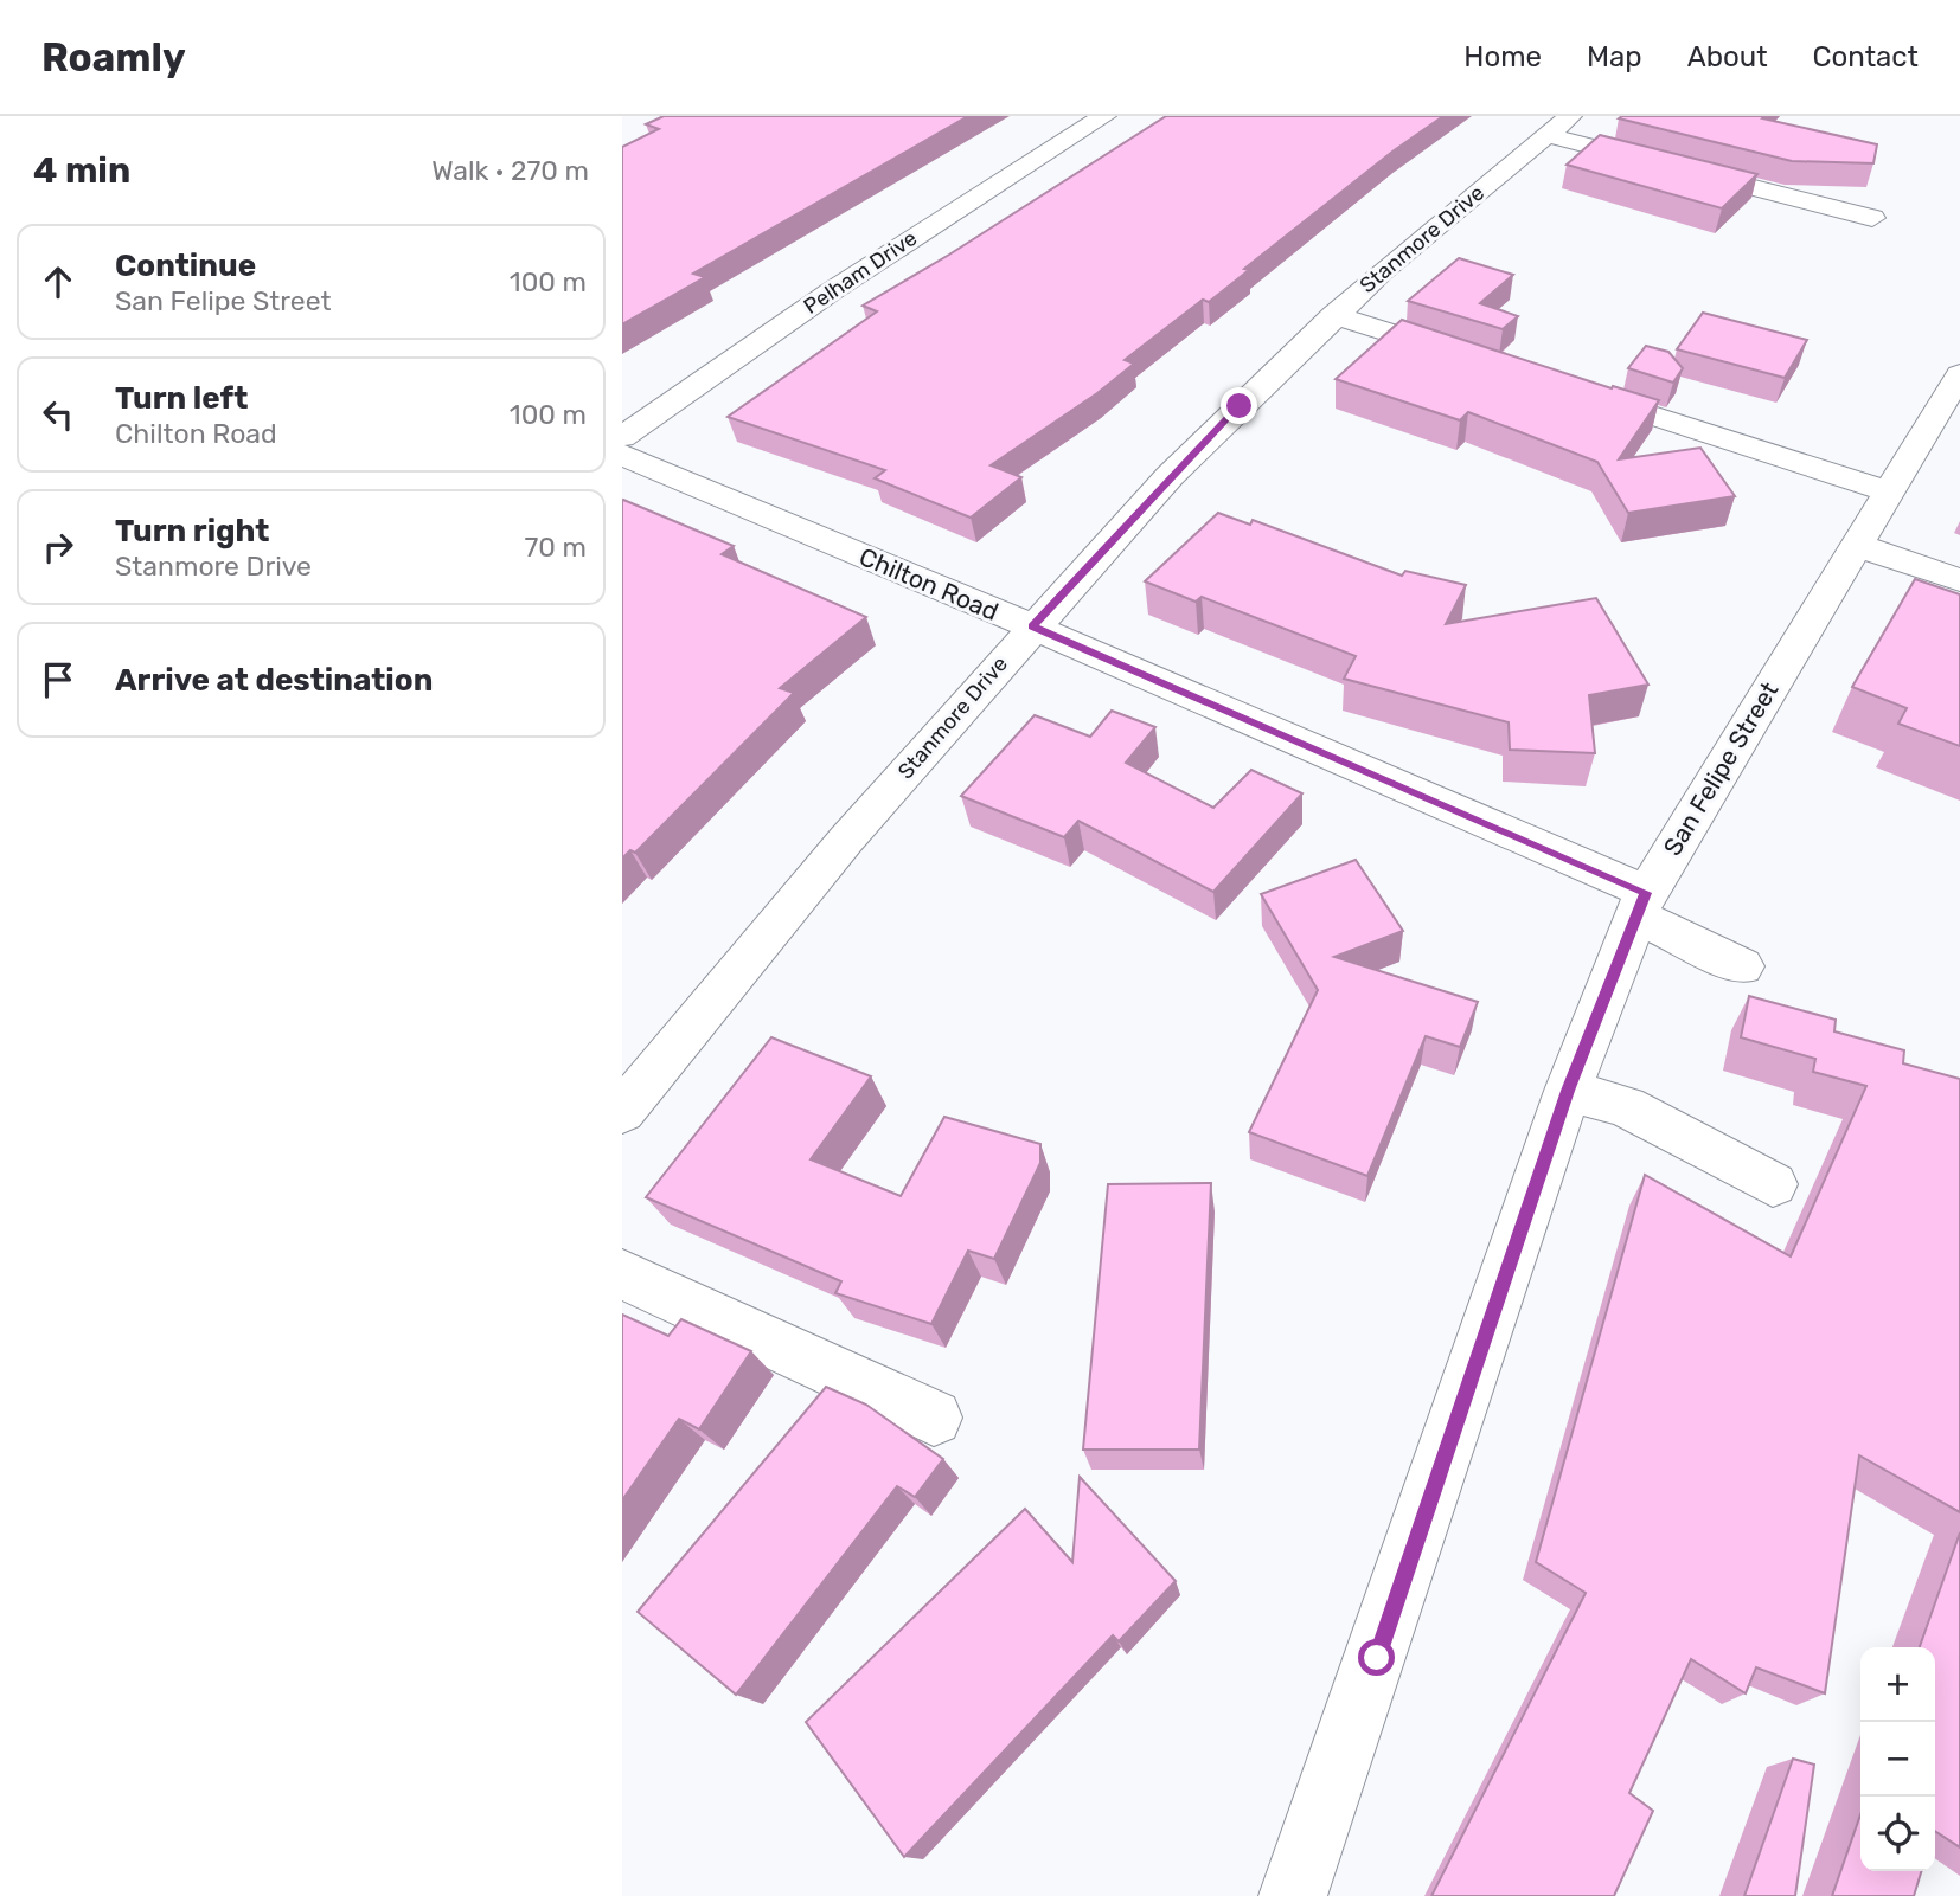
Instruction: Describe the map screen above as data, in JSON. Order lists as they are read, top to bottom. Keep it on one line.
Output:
{"streets":{"street":["Stanmore Drive","Pelham Drive","Chilton Road","San Felipe Street"]},"crossings":[["Stanmore Drive","Chilton Road"],["Chilton Road","San Felipe Street"]],"page":{"header":"Roamly","nav":["Home","Map","About","Contact"],"heading":["4 min","Walk · 270 m"],"list":[["Continue","San Felipe Street","100 m"],["Turn left","Chilton Road","100 m"],["Turn right","Stanmore Drive","70 m"],"Arrive at destination"],"map_buttons":["+","−"]}}
